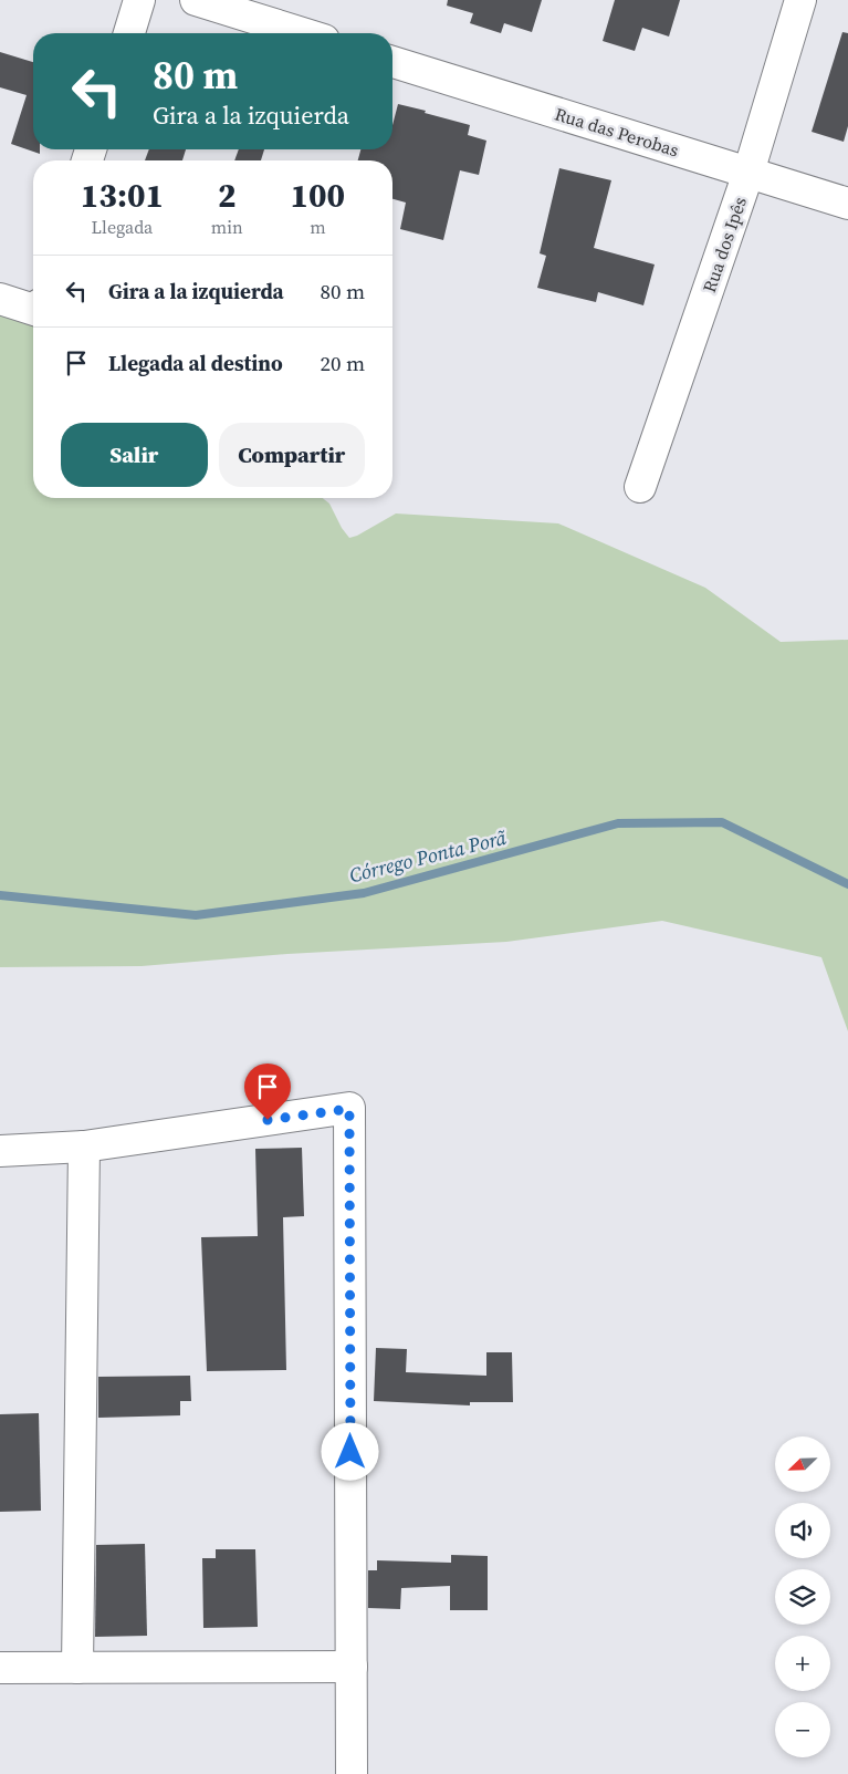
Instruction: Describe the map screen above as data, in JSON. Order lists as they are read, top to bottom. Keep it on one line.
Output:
{"streets":{"street":["Rua das Perobas","Rua dos Ipês"]},"crossings":[["Rua das Perobas","Rua dos Ipês"]],"water":["Córrego Ponta Porã"],"north":"bottom left","page":{"turn":["80 m","Gira a la izquierda"],"eta":["13:01","Llegada","2","min","100","m"],"list":[{"name":"Gira a la izquierda","value":"80 m"},{"name":"Llegada al destino","value":"20 m"}],"buttons":["Salir","Compartir"],"map_buttons":["+","−"]}}
